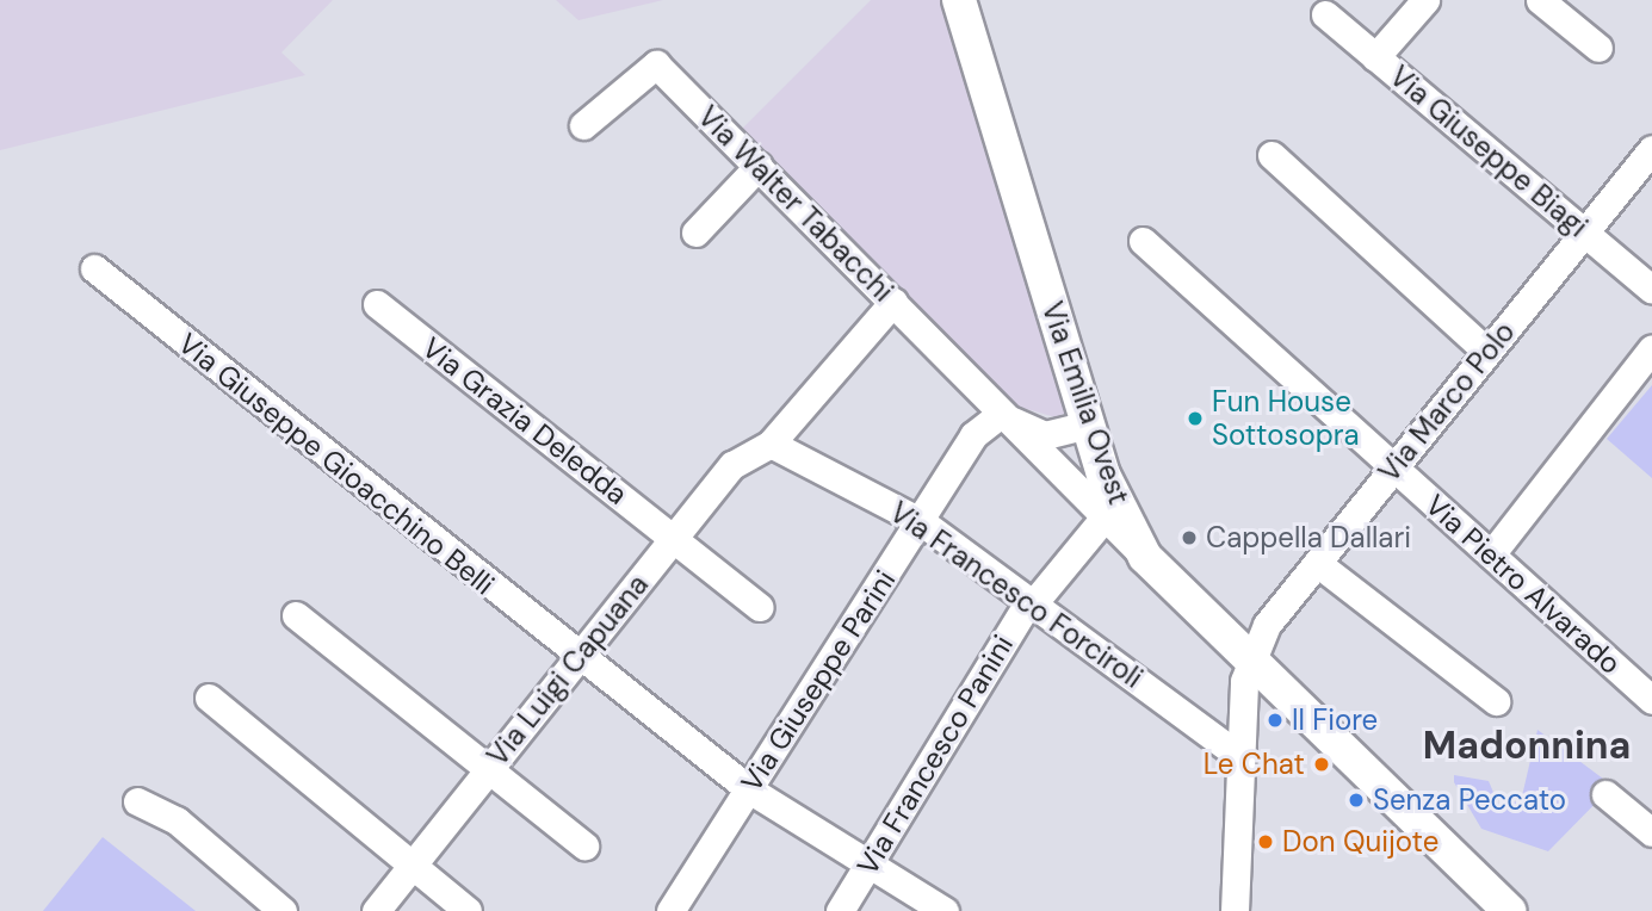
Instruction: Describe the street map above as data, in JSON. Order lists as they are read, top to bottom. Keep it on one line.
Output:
{"streets":{"main road":["Via Emilia Ovest"],"street":["Via Giuseppe Biagi","Via Walter Tabacchi","Via Marco Polo","Via Grazia Deledda","Via Giuseppe Gioacchino Belli","Via Pietro Alvarado","Via Francesco Forciroli","Via Luigi Capuana","Via Giuseppe Parini","Via Francesco Panini"]},"crossings":[["Via Giuseppe Biagi","Via Marco Polo"],["Via Walter Tabacchi","Via Emilia Ovest"],["Via Walter Tabacchi","Via Giuseppe Parini"],["Via Walter Tabacchi","Via Francesco Panini"],["Via Marco Polo","Via Emilia Ovest"],["Via Marco Polo","Via Pietro Alvarado"],["Via Grazia Deledda","Via Luigi Capuana"],["Via Giuseppe Gioacchino Belli","Via Luigi Capuana"],["Via Giuseppe Gioacchino Belli","Via Giuseppe Parini"],["Via Giuseppe Gioacchino Belli","Via Francesco Panini"],["Via Francesco Forciroli","Via Luigi Capuana"],["Via Francesco Forciroli","Via Giuseppe Parini"],["Via Francesco Forciroli","Via Francesco Panini"]],"districts":["Madonnina"],"places":["Fun House Sottosopra","Cappella Dallari","Il Fiore","Le Chat","Senza Peccato","Don Quijote"]}
